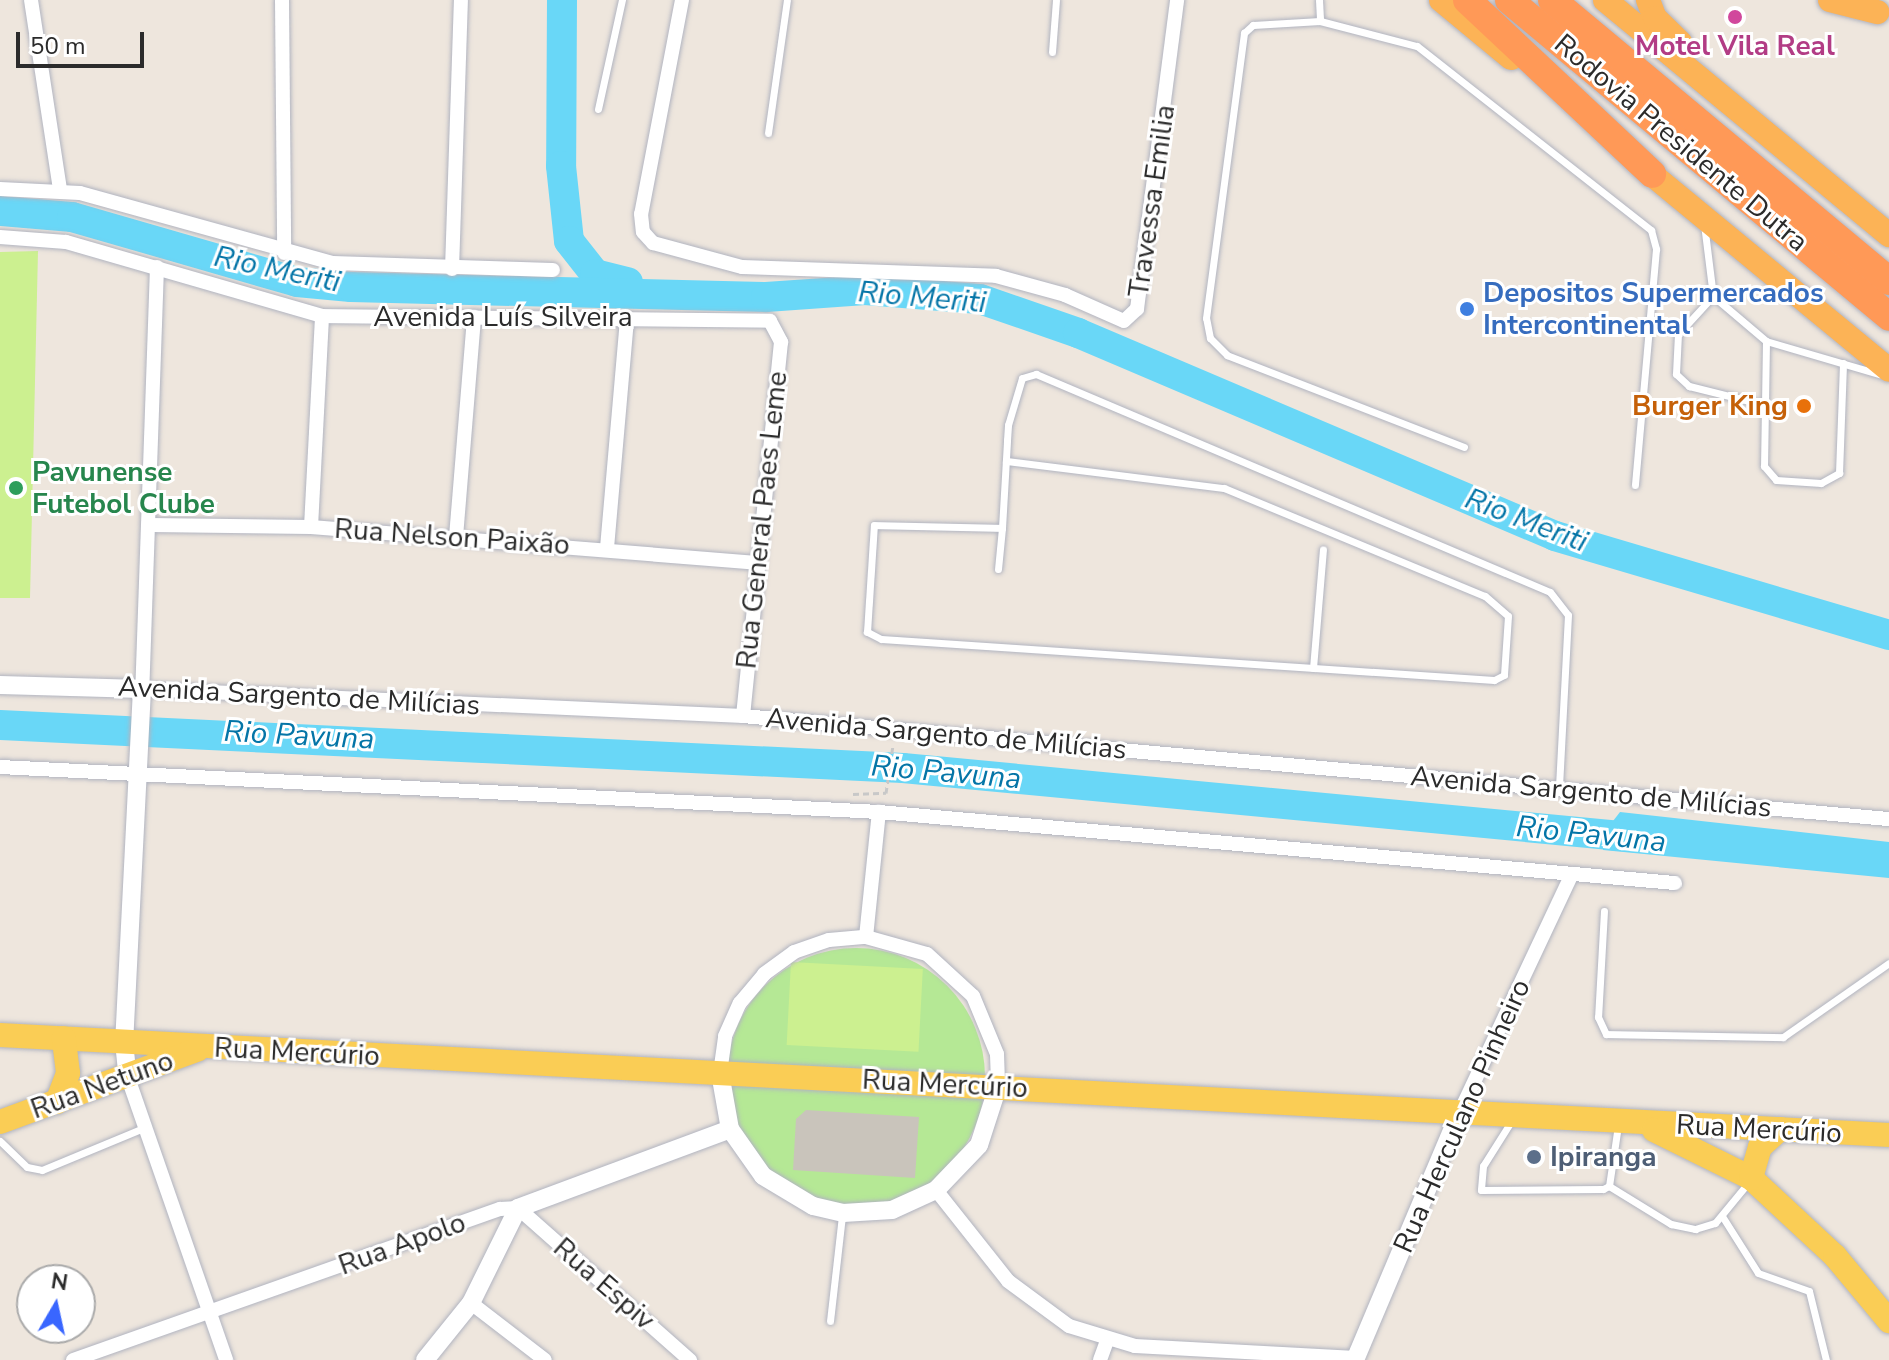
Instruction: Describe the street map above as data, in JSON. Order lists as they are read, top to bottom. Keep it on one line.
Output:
{"streets":{"highway":["Rodovia Presidente Dutra"],"main road":["Rua Mercúrio","Rua Netuno"],"street":["Travessa Emilia","Avenida Luís Silveira","Rua General Paes Leme","Rua Nelson Paixão","Avenida Sargento de Milícias","Rua Herculano Pinheiro","Rua Apolo","Rua Espiv"]},"crossings":[["Avenida Luís Silveira","Rua General Paes Leme"],["Rua General Paes Leme","Rua Nelson Paixão"],["Rua General Paes Leme","Avenida Sargento de Milícias"],["Rua Mercúrio","Rua Netuno"],["Rua Mercúrio","Rua Herculano Pinheiro"],["Rua Apolo","Rua Espiv"]],"water":["Rio Meriti","Rio Pavuna"],"places":["Motel Vila Real","Depositos Supermercados Intercontinental","Burger King","Pavunense Futebol Clube","Ipiranga"],"scale_bar":"50 m","north":"top"}
